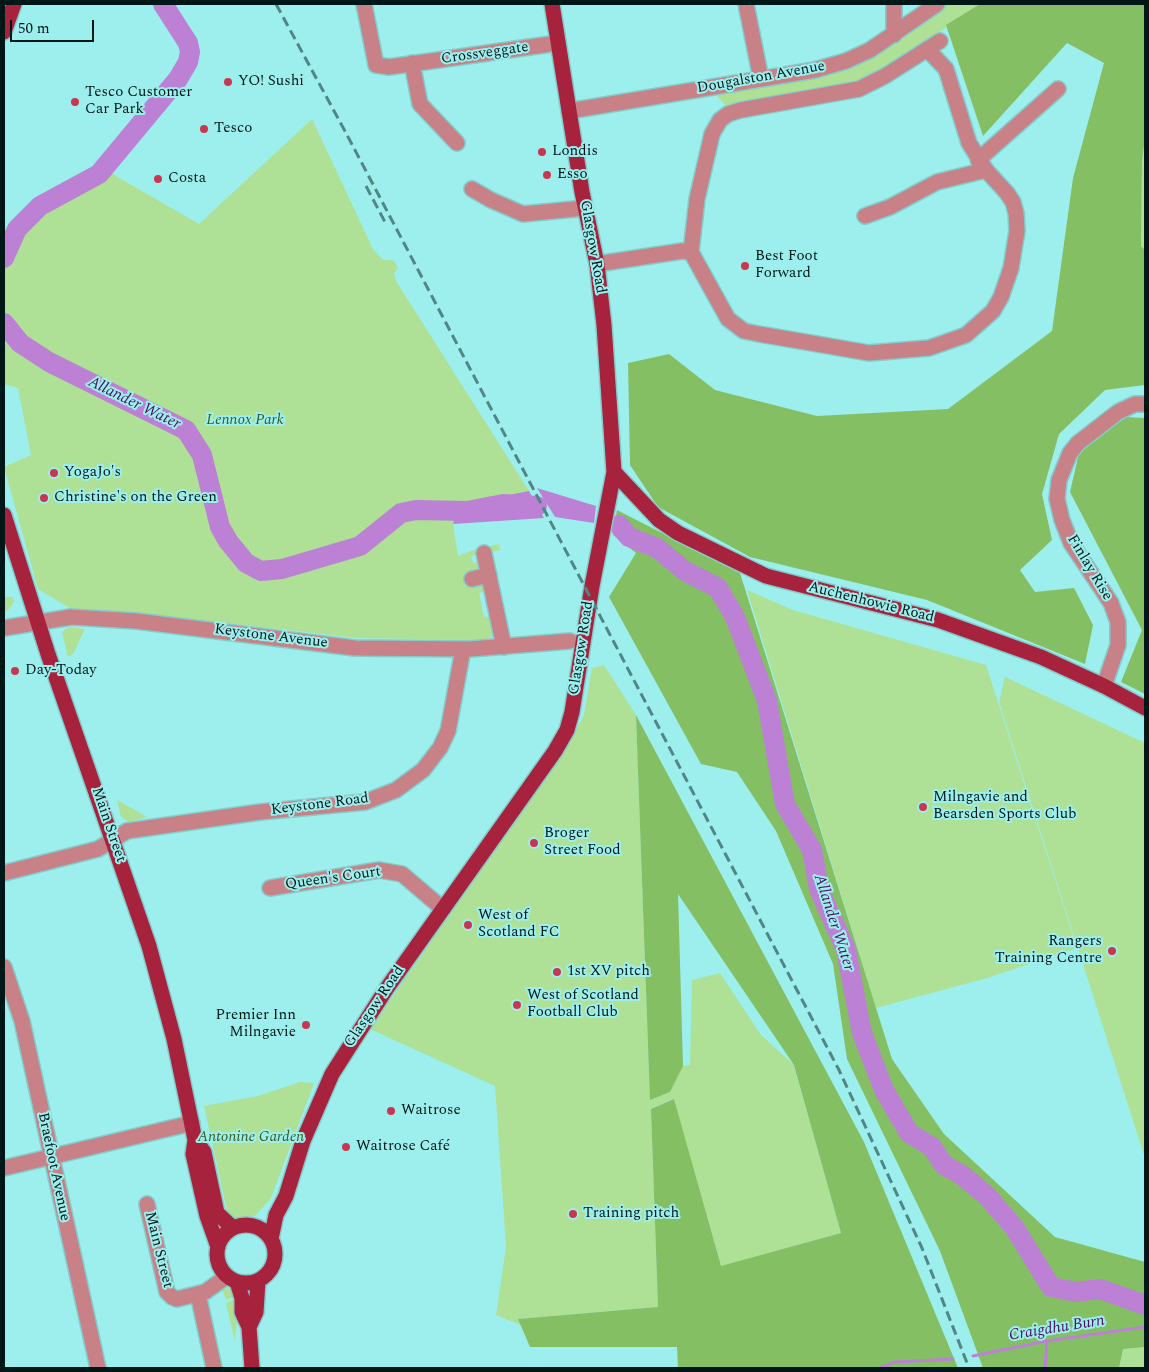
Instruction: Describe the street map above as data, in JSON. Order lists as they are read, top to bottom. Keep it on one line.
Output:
{"streets":{"main road":["Glasgow Road","Auchenhowie Road","Main Street"],"street":["Crossveggate","Dougalston Avenue","Finlay Rise","Keystone Avenue","Keystone Road","Queen's Court","Braefoot Avenue"]},"crossings":[["Crossveggate","Glasgow Road"],["Dougalston Avenue","Glasgow Road"],["Glasgow Road","Auchenhowie Road"],["Glasgow Road","Main Street"],["Glasgow Road","Queen's Court"],["Finlay Rise","Auchenhowie Road"],["Keystone Avenue","Keystone Road"],["Keystone Avenue","Main Street"],["Keystone Road","Main Street"]],"water":["Allander Water","Craigdhu Burn"],"parks":["Lennox Park","Antonine Garden"],"places":["YO! Sushi","Tesco Customer Car Park","Tesco","Londis","Esso","Costa","Best Foot Forward","YogaJo's","Christine's on the Green","Day-Today","Milngavie and Bearsden Sports Club","Broger Street Food","West of Scotland FC","Rangers Training Centre","1st XV pitch","West of Scotland Football Club","Premier Inn Milngavie","Waitrose","Waitrose Café","Training pitch"],"scale_bar":"50 m"}
